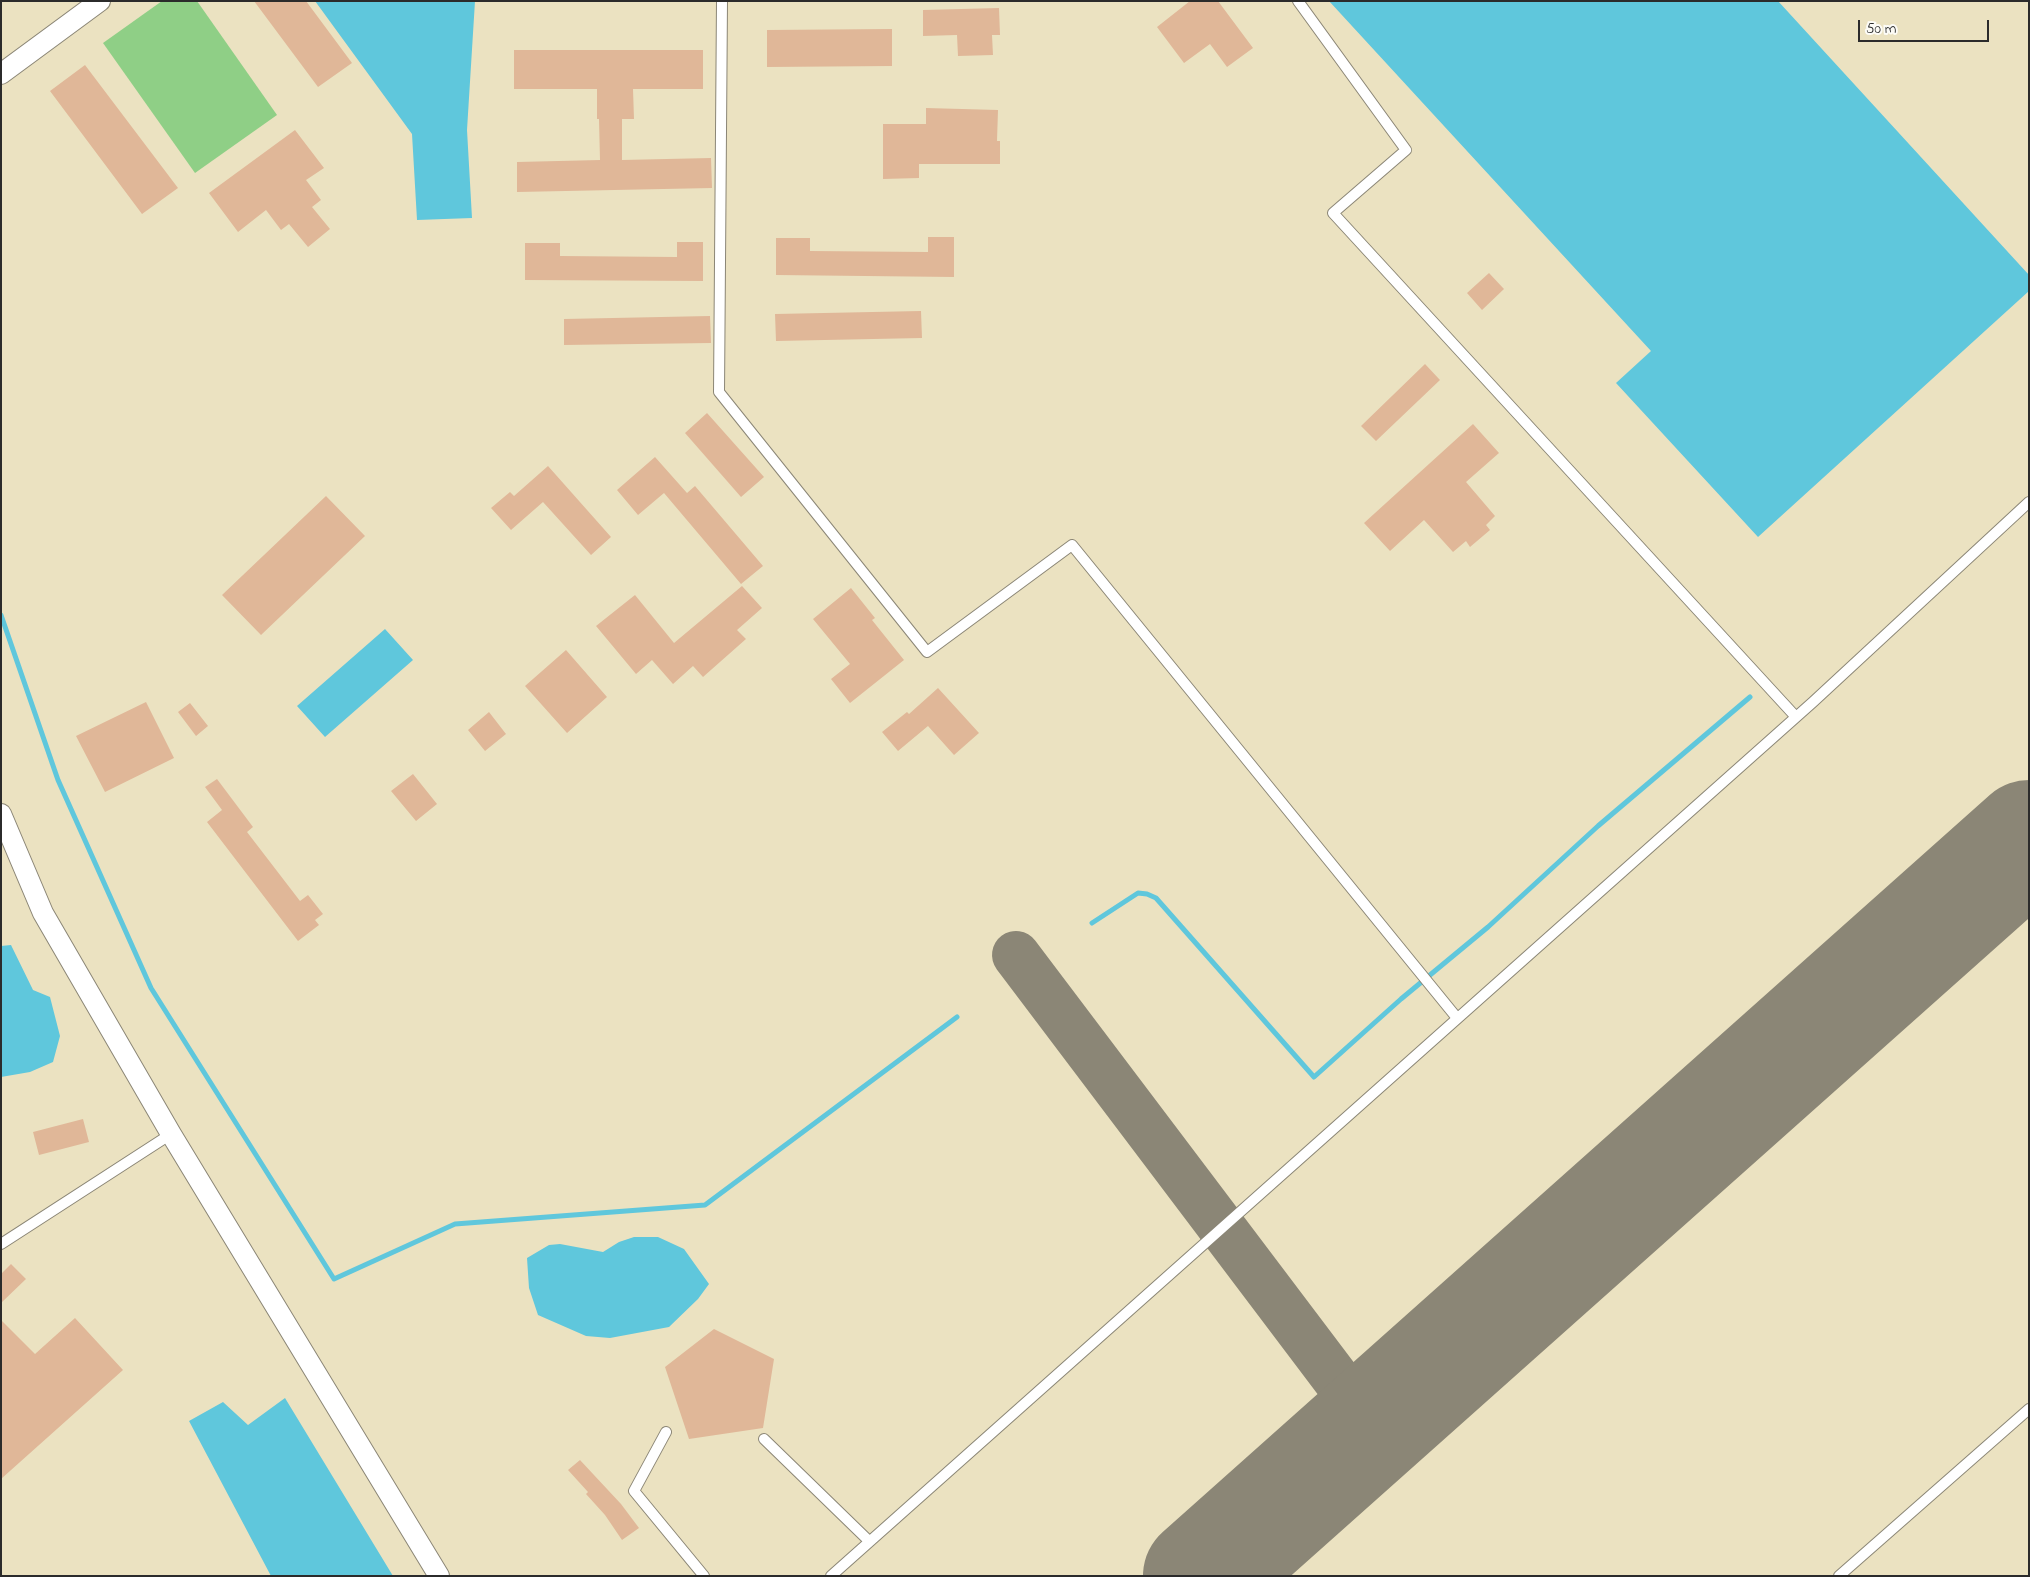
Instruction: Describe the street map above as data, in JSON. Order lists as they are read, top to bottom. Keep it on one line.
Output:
{"scale_bar":"50 m"}
